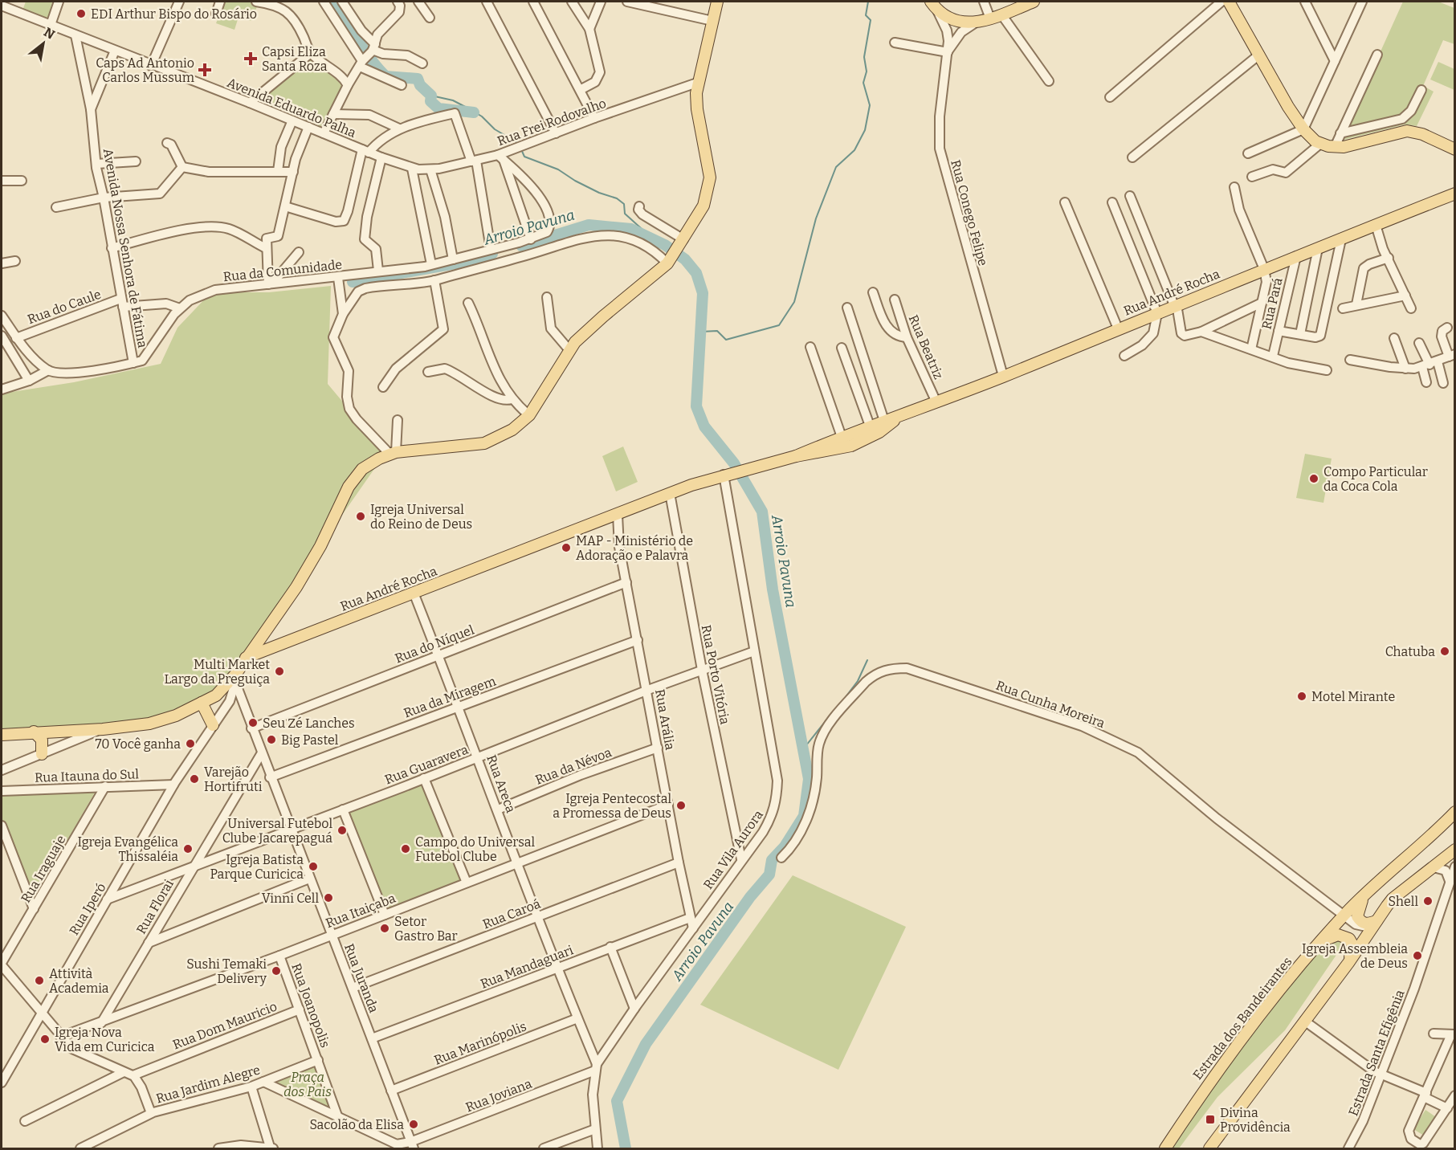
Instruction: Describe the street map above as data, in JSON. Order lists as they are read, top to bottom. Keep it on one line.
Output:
{"streets":{"main road":["Rua André Rocha","Estrada dos Bandeirantes"],"street":["Avenida Eduardo Palha","Rua Frei Rodovalho","Rua Conego Felipe","Avenida Nossa Senhora de Fátima","Rua da Comunidade","Rua Pará","Rua do Caule","Rua Beatriz","Rua do Níquel","Rua Porto Vitória","Rua da Miragem","Rua Cunha Moreira","Rua Arália","Rua Guaravera","Rua da Névoa","Rua Itauna do Sul","Rua Areca","Rua Vila Aurora","Rua Iraguaje","Rua Florai","Rua Iperó","Rua Itaiçaba","Rua Caroá","Rua Mandaguari","Rua Juranda","Rua Joanopolis","Rua Dom Mauricio","Rua Marinópolis","Estrada Santa Efigênia","Rua Jardim Alegre","Rua Joviana"]},"crossings":[["Avenida Eduardo Palha","Rua Frei Rodovalho"],["Avenida Eduardo Palha","Avenida Nossa Senhora de Fátima"],["Rua Frei Rodovalho","Rua da Comunidade"],["Rua Conego Felipe","Rua André Rocha"],["Avenida Nossa Senhora de Fátima","Rua da Comunidade"],["Avenida Nossa Senhora de Fátima","Rua do Caule"],["Rua da Comunidade","Rua do Caule"],["Rua André Rocha","Rua Pará"],["Rua André Rocha","Rua Beatriz"],["Rua André Rocha","Rua Porto Vitória"],["Rua André Rocha","Rua Arália"],["Rua André Rocha","Rua Areca"],["Rua André Rocha","Rua Vila Aurora"],["Rua do Níquel","Rua Arália"],["Rua do Níquel","Rua Areca"],["Rua do Níquel","Rua Juranda"],["Rua Porto Vitória","Rua Guaravera"],["Rua Porto Vitória","Rua Vila Aurora"],["Rua da Miragem","Rua Arália"],["Rua da Miragem","Rua Areca"],["Rua da Miragem","Rua Juranda"],["Rua Cunha Moreira","Estrada dos Bandeirantes"],["Rua Arália","Rua Guaravera"],["Rua Arália","Rua da Névoa"],["Rua Arália","Rua Vila Aurora"],["Rua Arália","Rua Itaiçaba"],["Rua Arália","Rua Caroá"],["Rua Arália","Rua Mandaguari"],["Rua Guaravera","Rua Areca"],["Rua Guaravera","Rua Vila Aurora"],["Rua Guaravera","Rua Florai"],["Rua Guaravera","Rua Iperó"],["Rua Guaravera","Rua Juranda"],["Rua da Névoa","Rua Areca"],["Rua Itauna do Sul","Rua Iraguaje"],["Rua Itauna do Sul","Rua Iperó"],["Rua Areca","Rua Vila Aurora"],["Rua Areca","Rua Itaiçaba"],["Rua Areca","Rua Caroá"],["Rua Areca","Rua Mandaguari"],["Rua Areca","Rua Marinópolis"],["Rua Areca","Rua Joviana"],["Rua Vila Aurora","Rua Joviana"],["Rua Florai","Rua Itaiçaba"],["Rua Florai","Rua Juranda"],["Rua Itaiçaba","Rua Juranda"],["Rua Itaiçaba","Rua Joanopolis"],["Rua Caroá","Rua Juranda"],["Rua Mandaguari","Rua Juranda"],["Rua Juranda","Rua Marinópolis"],["Rua Juranda","Rua Joviana"],["Rua Joanopolis","Rua Dom Mauricio"],["Rua Joanopolis","Rua Jardim Alegre"]],"water":["Arroio Pavuna"],"parks":["Praça dos Pais"],"places":{"other":["EDI Arthur Bispo do Rosário","Compo Particular da Coca Cola","Igreja Universal do Reino de Deus","MAP - Ministério de Adoração e Palavra","Chatuba","Multi Market Largo da Preguiça","Motel Mirante","Seu Zé Lanches","Big Pastel","70 Você ganha","Varejão Hortifruti","Igreja Pentecostal a Promessa de Deus","Universal Futebol Clube Jacarepaguá","Igreja Evangélica Thissaléia","Campo do Universal Futebol Clube","Igreja Batista Parque Curicica","Vinni Cell","Shell","Setor Gastro Bar","Igreja Assembleia de Deus","Sushi Temaki Delivery","Attività Academia","Igreja Nova Vida em Curicica","Sacolão da Elisa"],"health":["Capsi Eliza Santa Roza","Caps Ad Antonio Carlos Mussum"],"transit":["Divina Providência"]},"north":"top right"}
